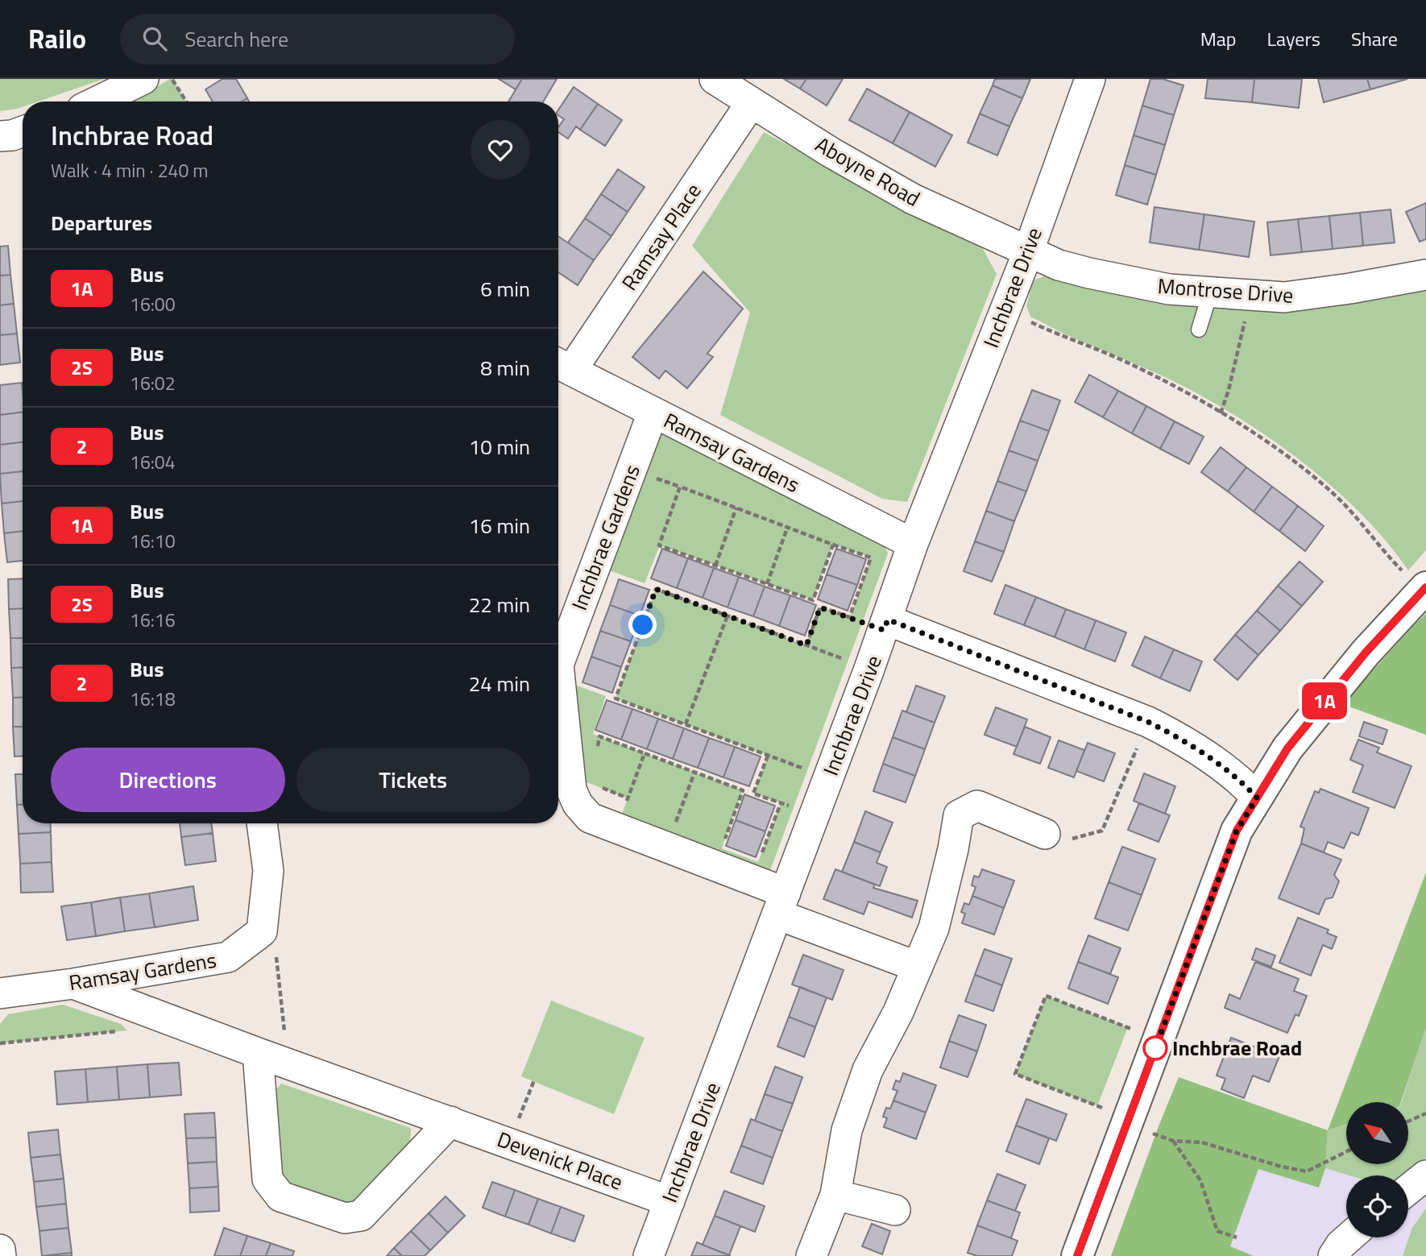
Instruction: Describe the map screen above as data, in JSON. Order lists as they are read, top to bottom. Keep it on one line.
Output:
{"streets":{"street":["Aboyne Road","Ramsay Place","Inchbrae Drive","Montrose Drive","Ramsay Gardens","Inchbrae Gardens","Devenick Place"]},"crossings":[["Aboyne Road","Ramsay Place"],["Aboyne Road","Inchbrae Drive"],["Aboyne Road","Montrose Drive"],["Ramsay Place","Ramsay Gardens"],["Inchbrae Drive","Montrose Drive"],["Inchbrae Drive","Ramsay Gardens"],["Inchbrae Drive","Inchbrae Gardens"],["Inchbrae Drive","Devenick Place"],["Ramsay Gardens","Inchbrae Gardens"],["Ramsay Gardens","Devenick Place"]],"places":["Inchbrae Road"],"lines":["bus line 1A"],"north":"top left","page":{"header":"Railo","search":"Search here","nav":["Map","Layers","Share"],"on_map":"1A","heading":[["Inchbrae Road","Walk · 4 min · 240 m"],"Departures"],"list":[{"mark":"1A","name":"Bus","note":"16:00","value":"6 min"},{"mark":"2S","name":"Bus","note":"16:02","value":"8 min"},{"mark":"2","name":"Bus","note":"16:04","value":"10 min"},{"mark":"1A","name":"Bus","note":"16:10","value":"16 min"},{"mark":"2S","name":"Bus","note":"16:16","value":"22 min"},{"mark":"2","name":"Bus","note":"16:18","value":"24 min"}],"buttons":["Directions","Tickets"]}}
